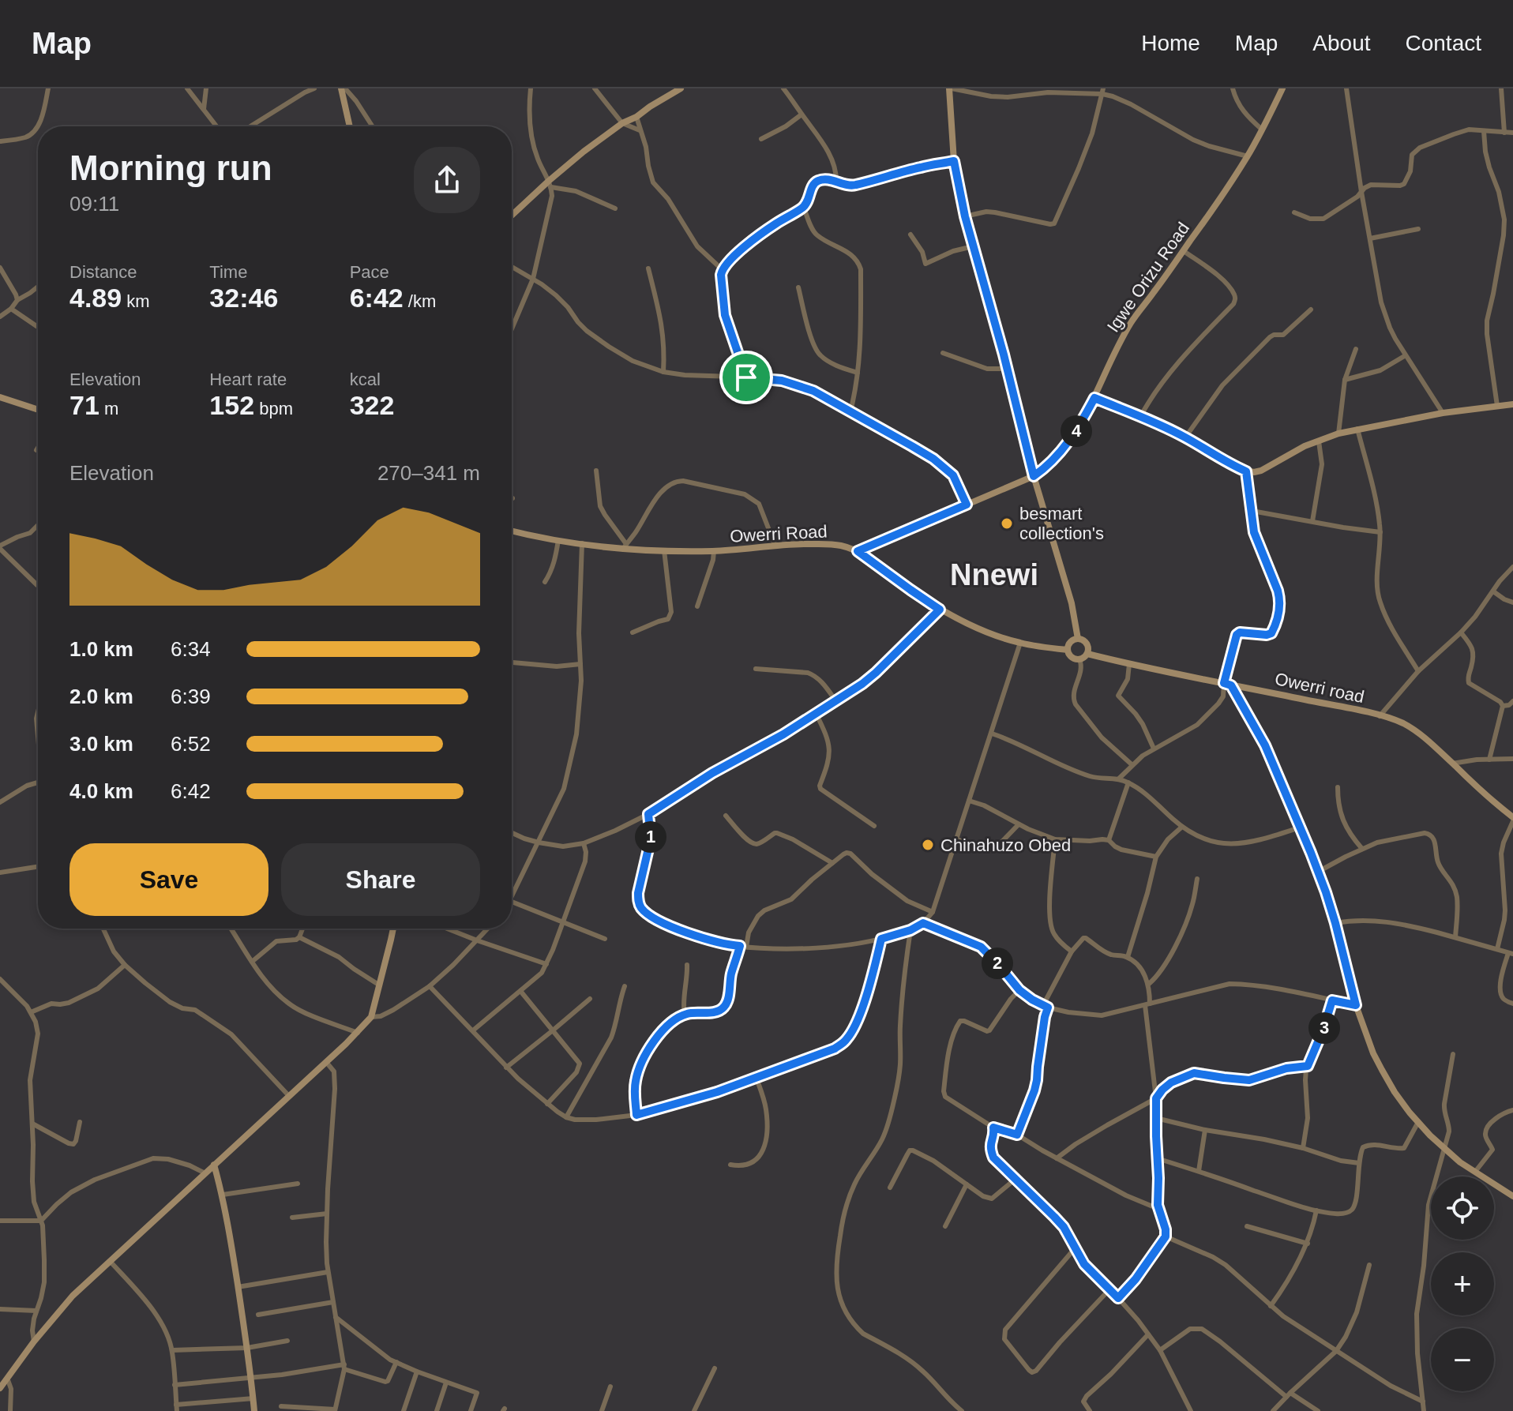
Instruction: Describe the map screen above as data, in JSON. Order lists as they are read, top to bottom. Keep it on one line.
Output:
{"streets":{"main road":["Igwe Orizu Road","Owerri Road","Owerri road"]},"crossings":[["Igwe Orizu Road","Owerri Road"],["Owerri Road","Owerri road"]],"districts":["Nnewi"],"places":["besmart collection's","Chinahuzo Obed"],"page":{"header":"Map","nav":["Home","Map","About","Contact"],"heading":["Morning run","09:11"],"stats":[["Distance","4.89 km"],["Time","32:46"],["Pace","6:42 /km"],["Elevation","71 m"],["Heart rate","152 bpm"],["kcal","322"]],"pins":["4","1","2","3"],"chart":["Elevation","270–341 m"],"list":[{"name":"1.0 km","note":"6:34"},{"name":"2.0 km","note":"6:39"},{"name":"3.0 km","note":"6:52"},{"name":"4.0 km","note":"6:42"}],"buttons":["Save","Share"],"map_buttons":["+","−"]}}
